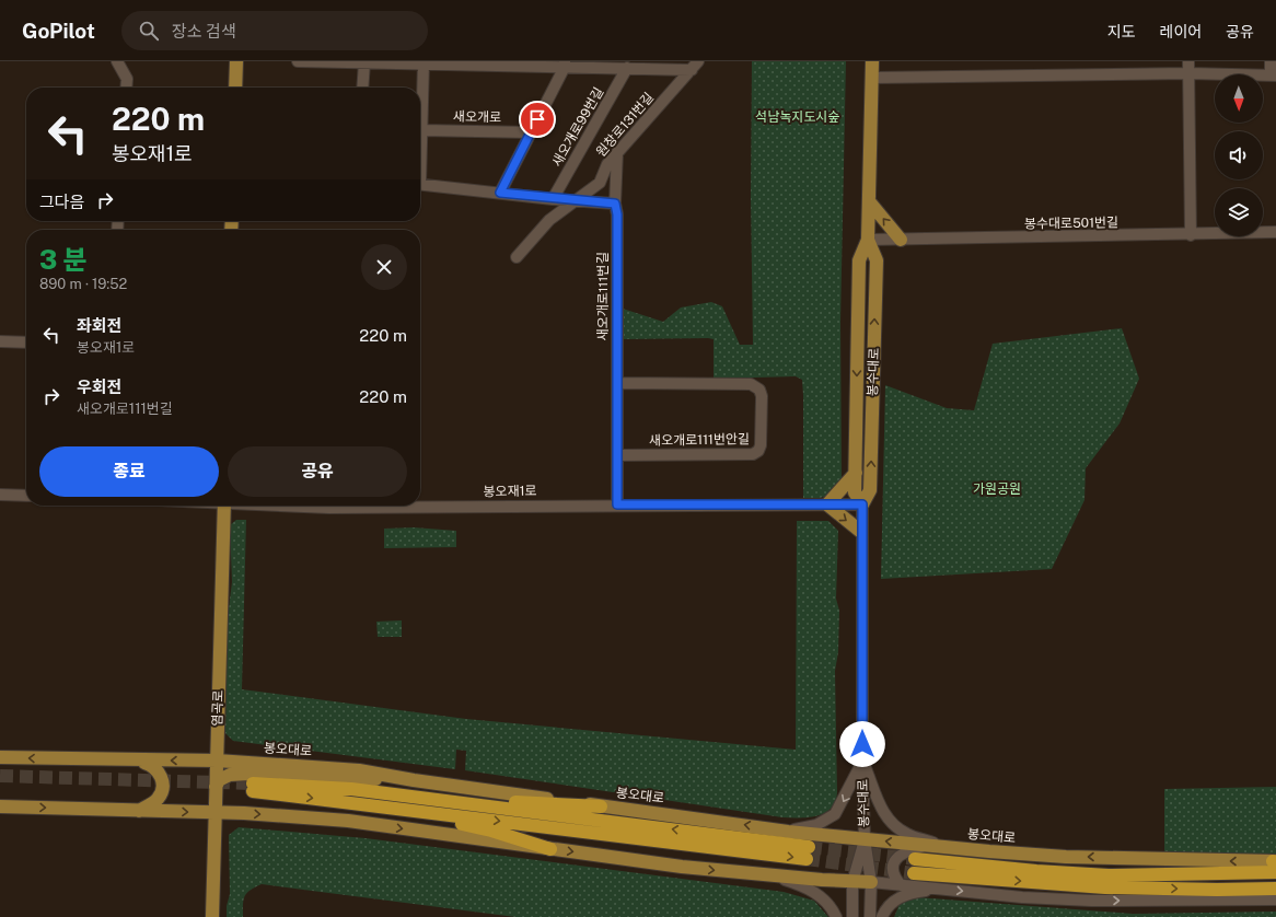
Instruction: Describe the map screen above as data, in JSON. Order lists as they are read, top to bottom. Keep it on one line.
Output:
{"streets":{"highway":["봉오대로"],"main road":["봉수대로","염곡로"],"street":["새오개로","원창로131번길","새오개로99번길","봉수대로501번길","새오개로111번길","새오개로111번안길","봉오재1로"]},"crossings":[["원창로131번길","새오개로99번길"],["원창로131번길","새오개로111번길"],["봉수대로501번길","봉수대로"],["새오개로111번길","새오개로111번안길"],["새오개로111번길","봉오재1로"],["봉수대로","봉오재1로"],["봉수대로","봉오대로"],["염곡로","봉오대로"]],"parks":["석남녹지도시숲","가원공원"],"north":"bottom","page":{"header":"GoPilot","search":"장소 검색","nav":["지도","레이어","공유"],"turn":["220 m","봉오재1로"],"then":"그다음","heading":["3 분","890 m · 19:52"],"list":[{"name":"좌회전","note":"봉오재1로","value":"220 m"},{"name":"우회전","note":"새오개로111번길","value":"220 m"}],"buttons":["종료","공유"]}}
